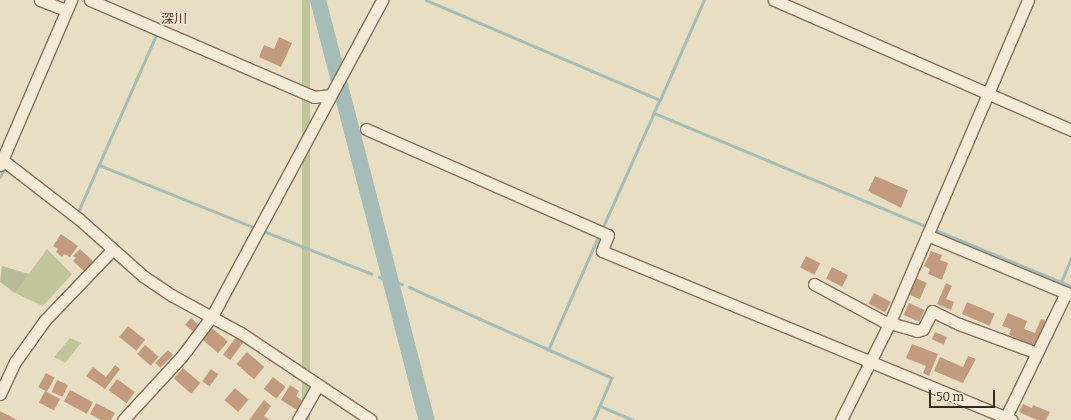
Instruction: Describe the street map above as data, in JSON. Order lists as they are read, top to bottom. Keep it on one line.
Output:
{"districts":["深川"],"scale_bar":"50 m"}
